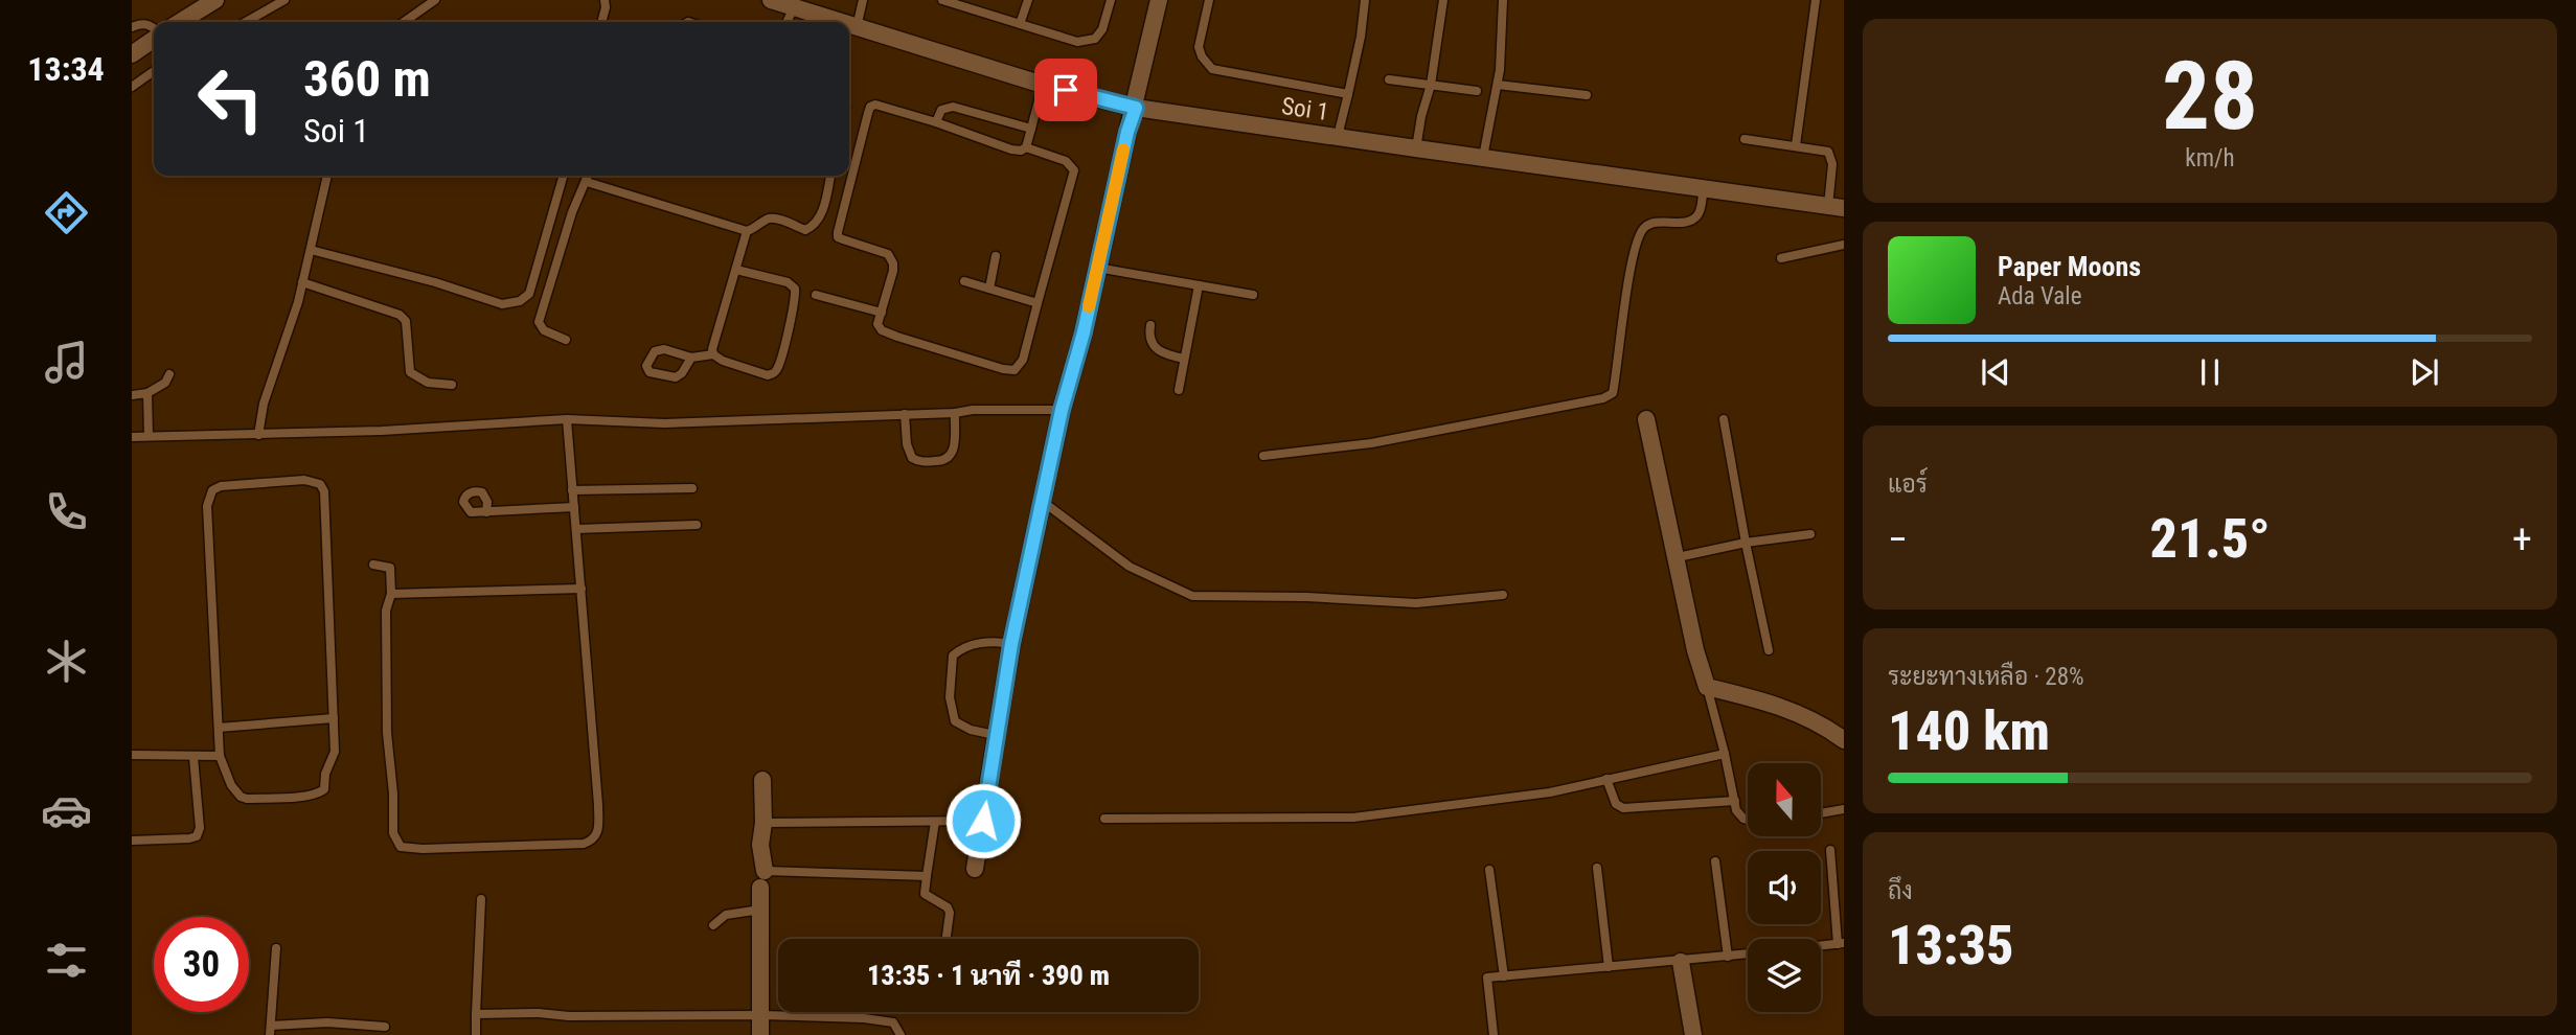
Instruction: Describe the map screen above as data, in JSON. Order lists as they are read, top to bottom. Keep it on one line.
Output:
{"streets":{"street":["Soi 1"]},"north":"top","page":{"tabs":"13:34","tile":[["28","km/h"],"แอร์",["ระยะทางเหลือ · 28%","140 km"],["ถึง","13:35"]],"turn":["360 m","Soi 1"],"song":["Paper Moons","Ada Vale"],"heat":["−","21.5°","+"],"limit":"30","trip":"13:35 · 1 นาที · 390 m"}}
